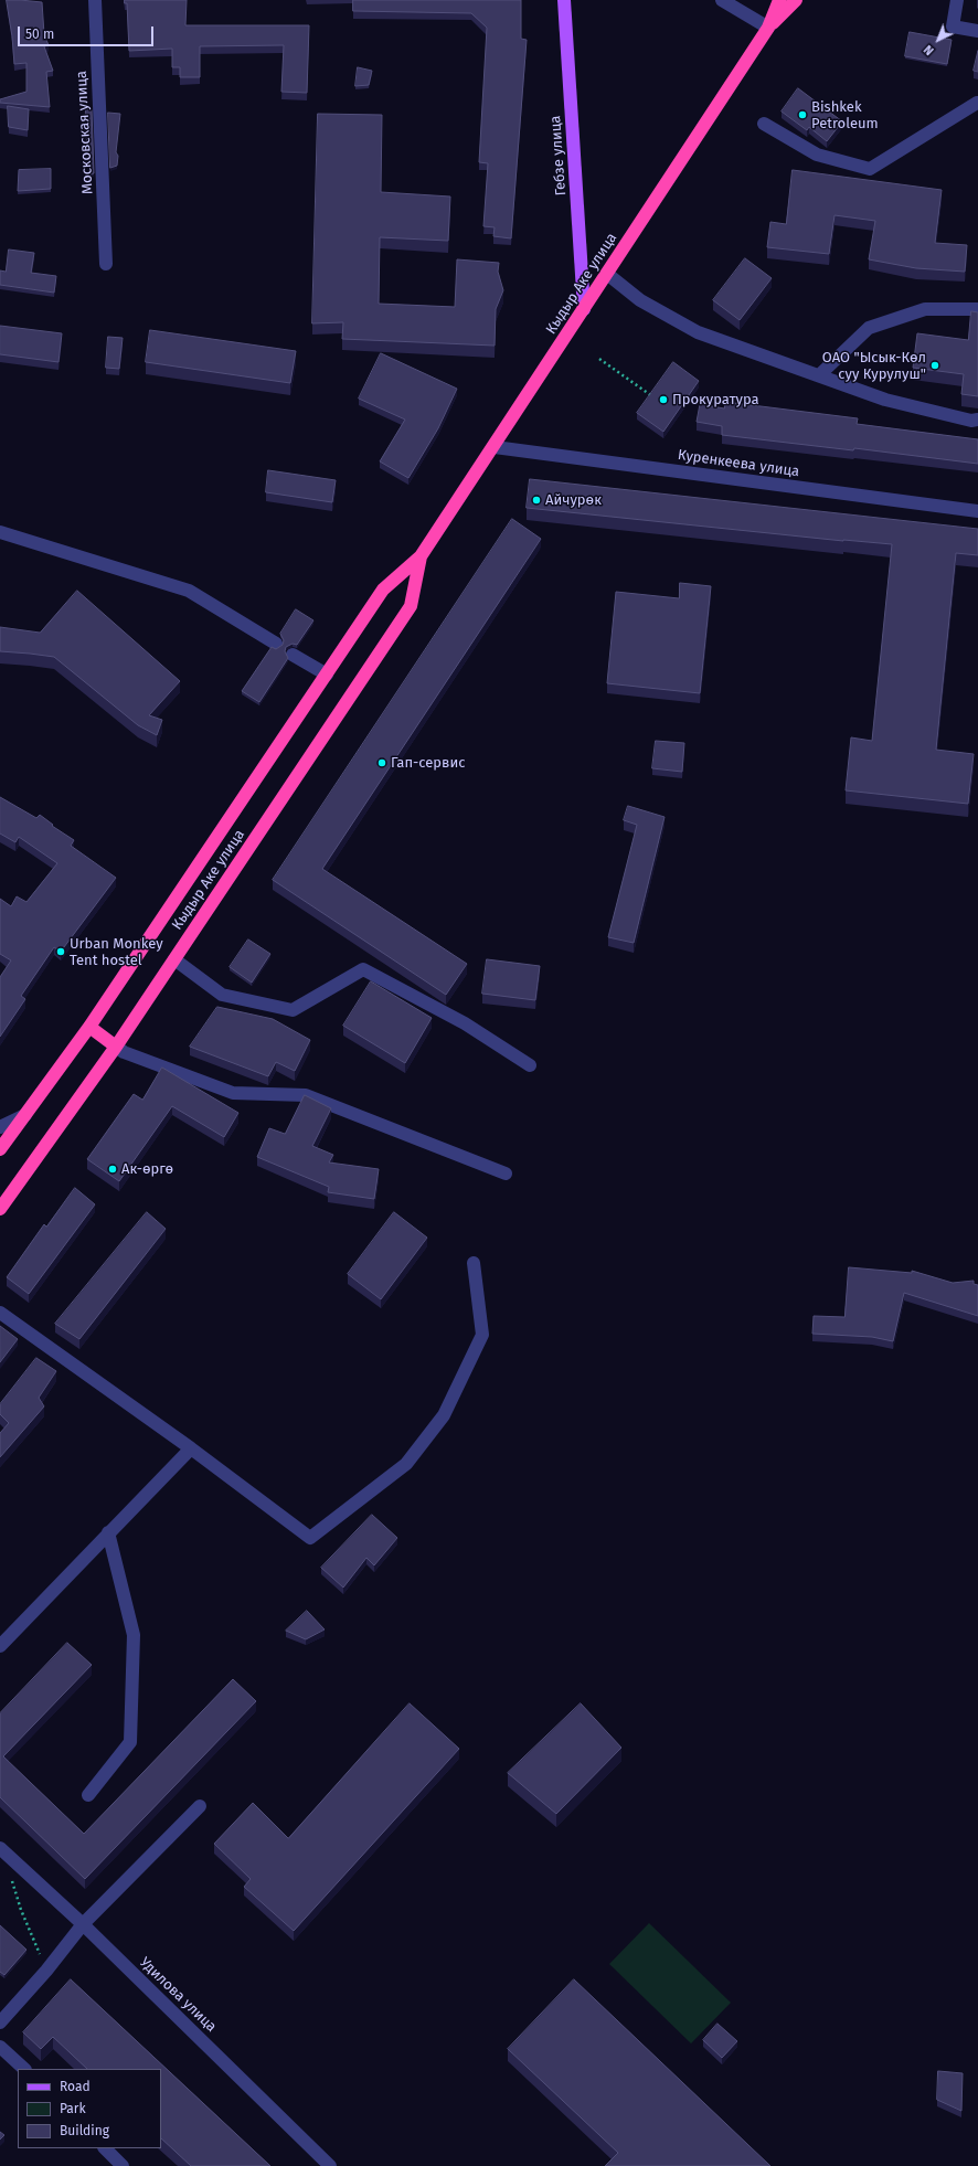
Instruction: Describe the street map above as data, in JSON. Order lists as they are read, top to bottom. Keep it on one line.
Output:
{"streets":{"highway":["Кыдыр Аке улица"],"main road":["Гебзе улица"],"street":["Московская улица","Куренкеева улица","Удилова улица"]},"crossings":[["Гебзе улица","Кыдыр Аке улица"],["Кыдыр Аке улица","Куренкеева улица"]],"places":["Bishkek Petroleum","ОАО \"Ысык-Көл суу Курулуш\"","Прокуратура","Айчурөк","Гап-сервис","Urban Monkey Tent hostel","Ак-өргө"],"legend":["Road","Park","Building"],"scale_bar":"50 m","north":"bottom left"}
